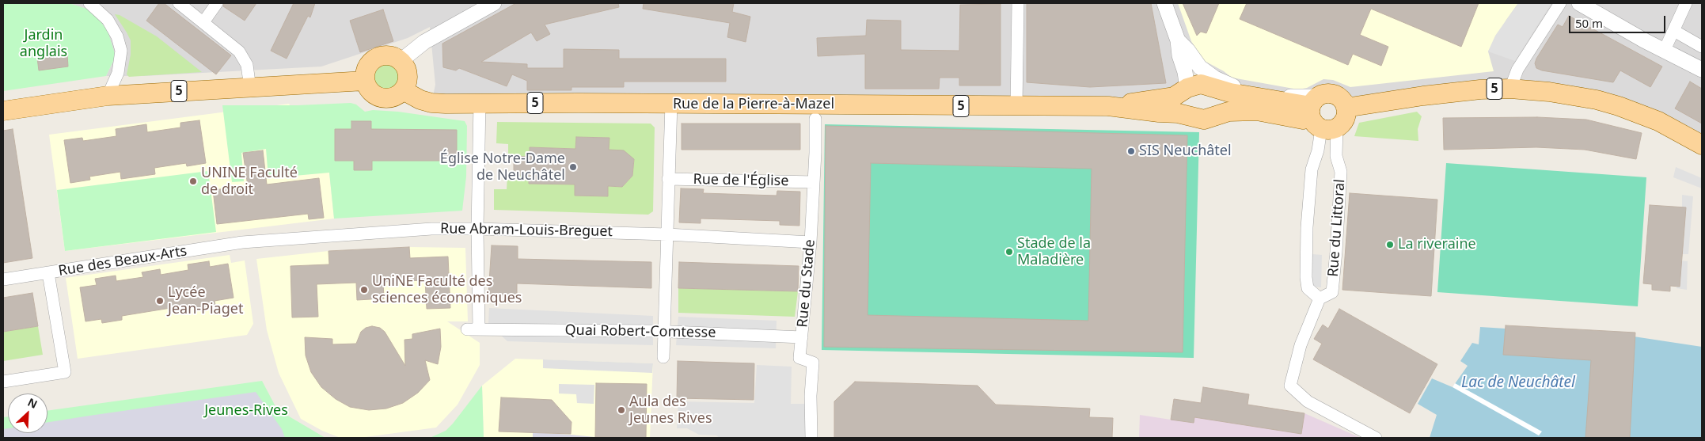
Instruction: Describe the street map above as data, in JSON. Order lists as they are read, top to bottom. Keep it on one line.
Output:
{"streets":{"main road":["5","Rue de la Pierre-à-Mazel"],"street":["Rue de l'Église","Rue du Littoral","Rue Abram-Louis-Breguet","Rue des Beaux-Arts","Rue du Stade","Quai Robert-Comtesse"]},"crossings":[["5","Rue de la Pierre-à-Mazel"],["Rue de la Pierre-à-Mazel","Rue du Littoral"],["Rue de l'Église","Rue du Stade"],["Rue Abram-Louis-Breguet","Rue des Beaux-Arts"],["Rue Abram-Louis-Breguet","Rue du Stade"],["Rue Abram-Louis-Breguet","Quai Robert-Comtesse"],["Rue du Stade","Quai Robert-Comtesse"]],"water":["Lac de Neuchâtel"],"parks":["Jardin anglais","Jeunes-Rives"],"places":["SIS Neuchâtel","Église Notre-Dame de Neuchâtel","UNINE Faculté de droit","La riveraine","Stade de la Maladière","UniNE Faculté des sciences économiques","Lycée Jean-Piaget","Aula des Jeunes Rives"],"scale_bar":"50 m","north":"top right"}
